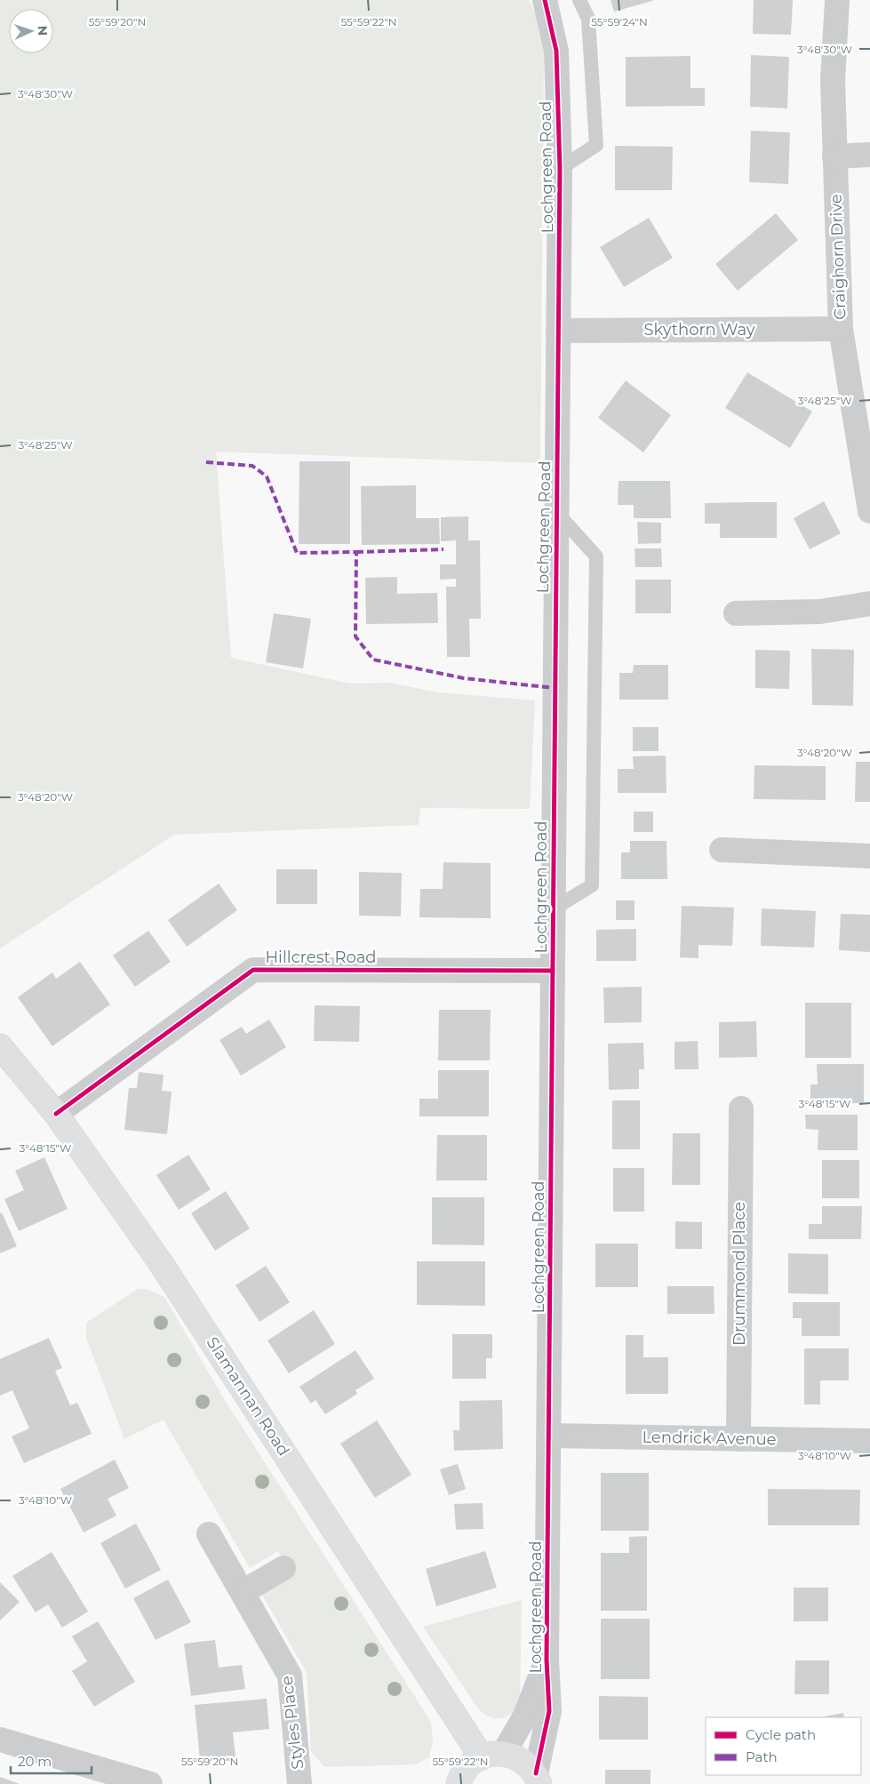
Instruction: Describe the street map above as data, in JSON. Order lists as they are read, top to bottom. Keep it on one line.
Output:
{"streets":{"main road":["Slamannan Road"],"street":["Lochgreen Road","Craighorn Drive","Skythorn Way","Hillcrest Road","Drummond Place","Lendrick Avenue","Styles Place"]},"crossings":[["Lochgreen Road","Skythorn Way"],["Lochgreen Road","Hillcrest Road"],["Lochgreen Road","Slamannan Road"],["Lochgreen Road","Lendrick Avenue"],["Craighorn Drive","Skythorn Way"],["Hillcrest Road","Slamannan Road"],["Drummond Place","Lendrick Avenue"]],"legend":["Cycle path","Path"],"scale_bar":"20 m","north":"right","coordinates":["55°59'20\"N","55°59'22\"N","55°59'24\"N","3°48'30\"W","3°48'25\"W","3°48'20\"W","3°48'15\"W","3°48'10\"W"]}
